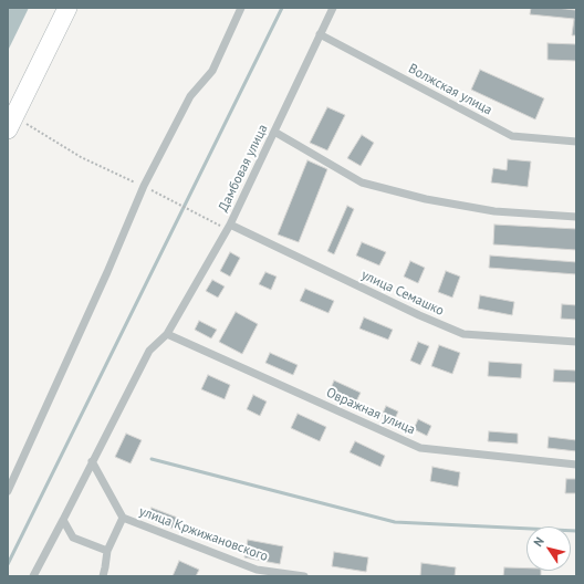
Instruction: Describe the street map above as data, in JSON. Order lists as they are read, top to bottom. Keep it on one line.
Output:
{"streets":{"street":["Волжская улица","Дамбовая улица","улица Семашко","Овражная улица","улица Кржижановского"]},"crossings":[["Волжская улица","Дамбовая улица"],["Дамбовая улица","улица Семашко"],["Дамбовая улица","Овражная улица"]],"north":"top left"}
